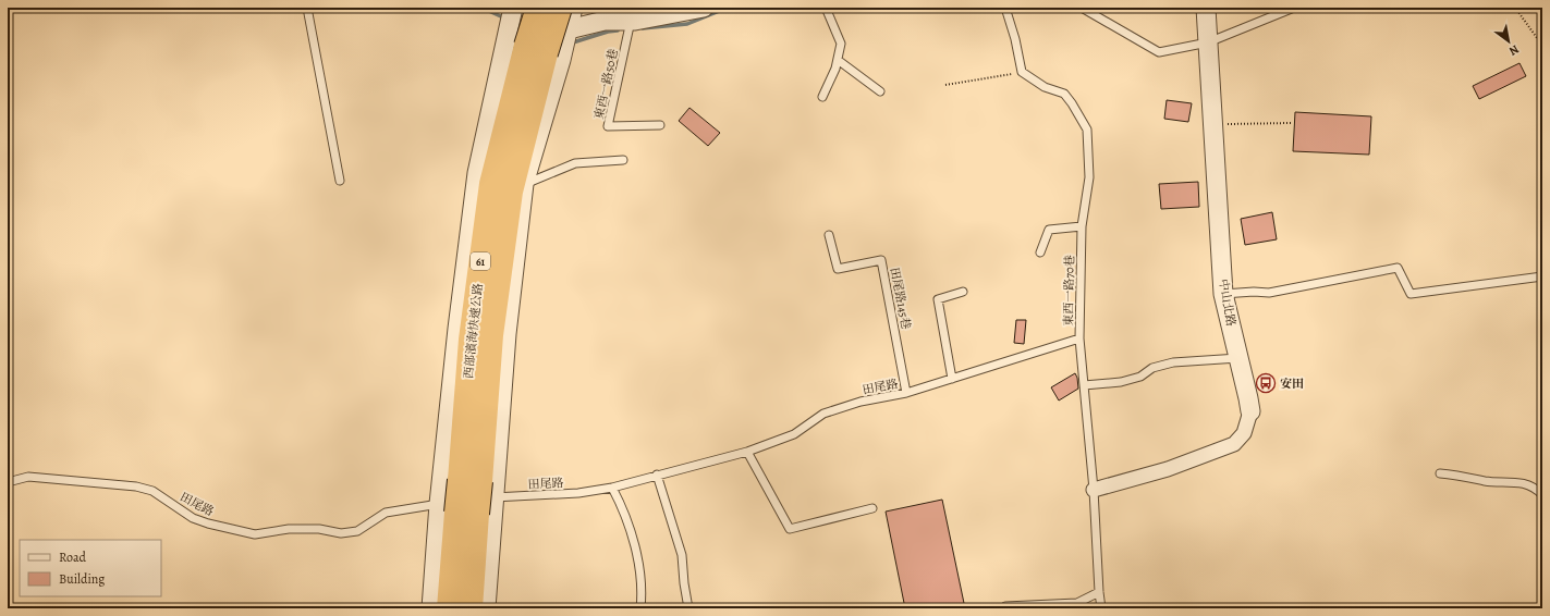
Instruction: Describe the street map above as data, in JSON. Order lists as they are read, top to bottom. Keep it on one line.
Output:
{"streets":{"highway":["61","西部濱海快速公路"],"street":["中山北路"],"lane":["東西一路50巷","東西一路70巷","田尾路145巷","田尾路"]},"crossings":[["東西一路70巷","中山北路"],["東西一路70巷","田尾路"],["田尾路145巷","田尾路"],["西部濱海快速公路","田尾路"]],"places":{"bus stop":["安田"]},"legend":["Road","Building"],"north":"bottom right"}
